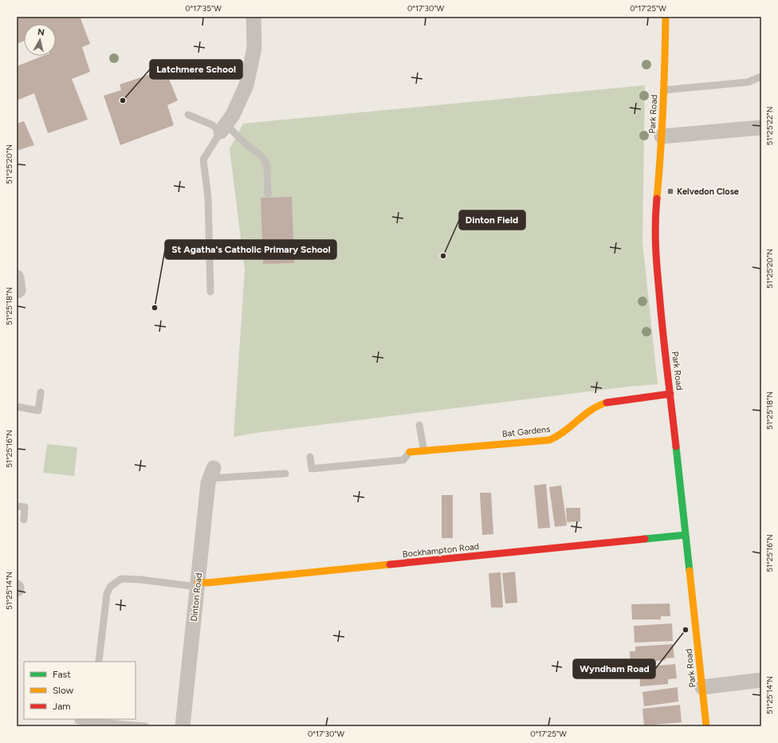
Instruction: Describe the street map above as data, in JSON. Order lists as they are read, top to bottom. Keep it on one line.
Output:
{"streets":{"street":["Park Road","Bat Gardens","Bockhampton Road","Dinton Road"]},"crossings":[["Park Road","Bat Gardens"],["Park Road","Bockhampton Road"],["Bockhampton Road","Dinton Road"]],"places":{"other":["Latchmere School","Dinton Field","St Agatha's Catholic Primary School","Wyndham Road"],"transit":["Kelvedon Close"]},"legend":["Fast","Slow","Jam"],"north":"top","coordinates":["0°17'35\"W","0°17'30\"W","0°17'25\"W","51°25'22\"N","51°25'20\"N","51°25'18\"N","51°25'16\"N","51°25'14\"N"]}
